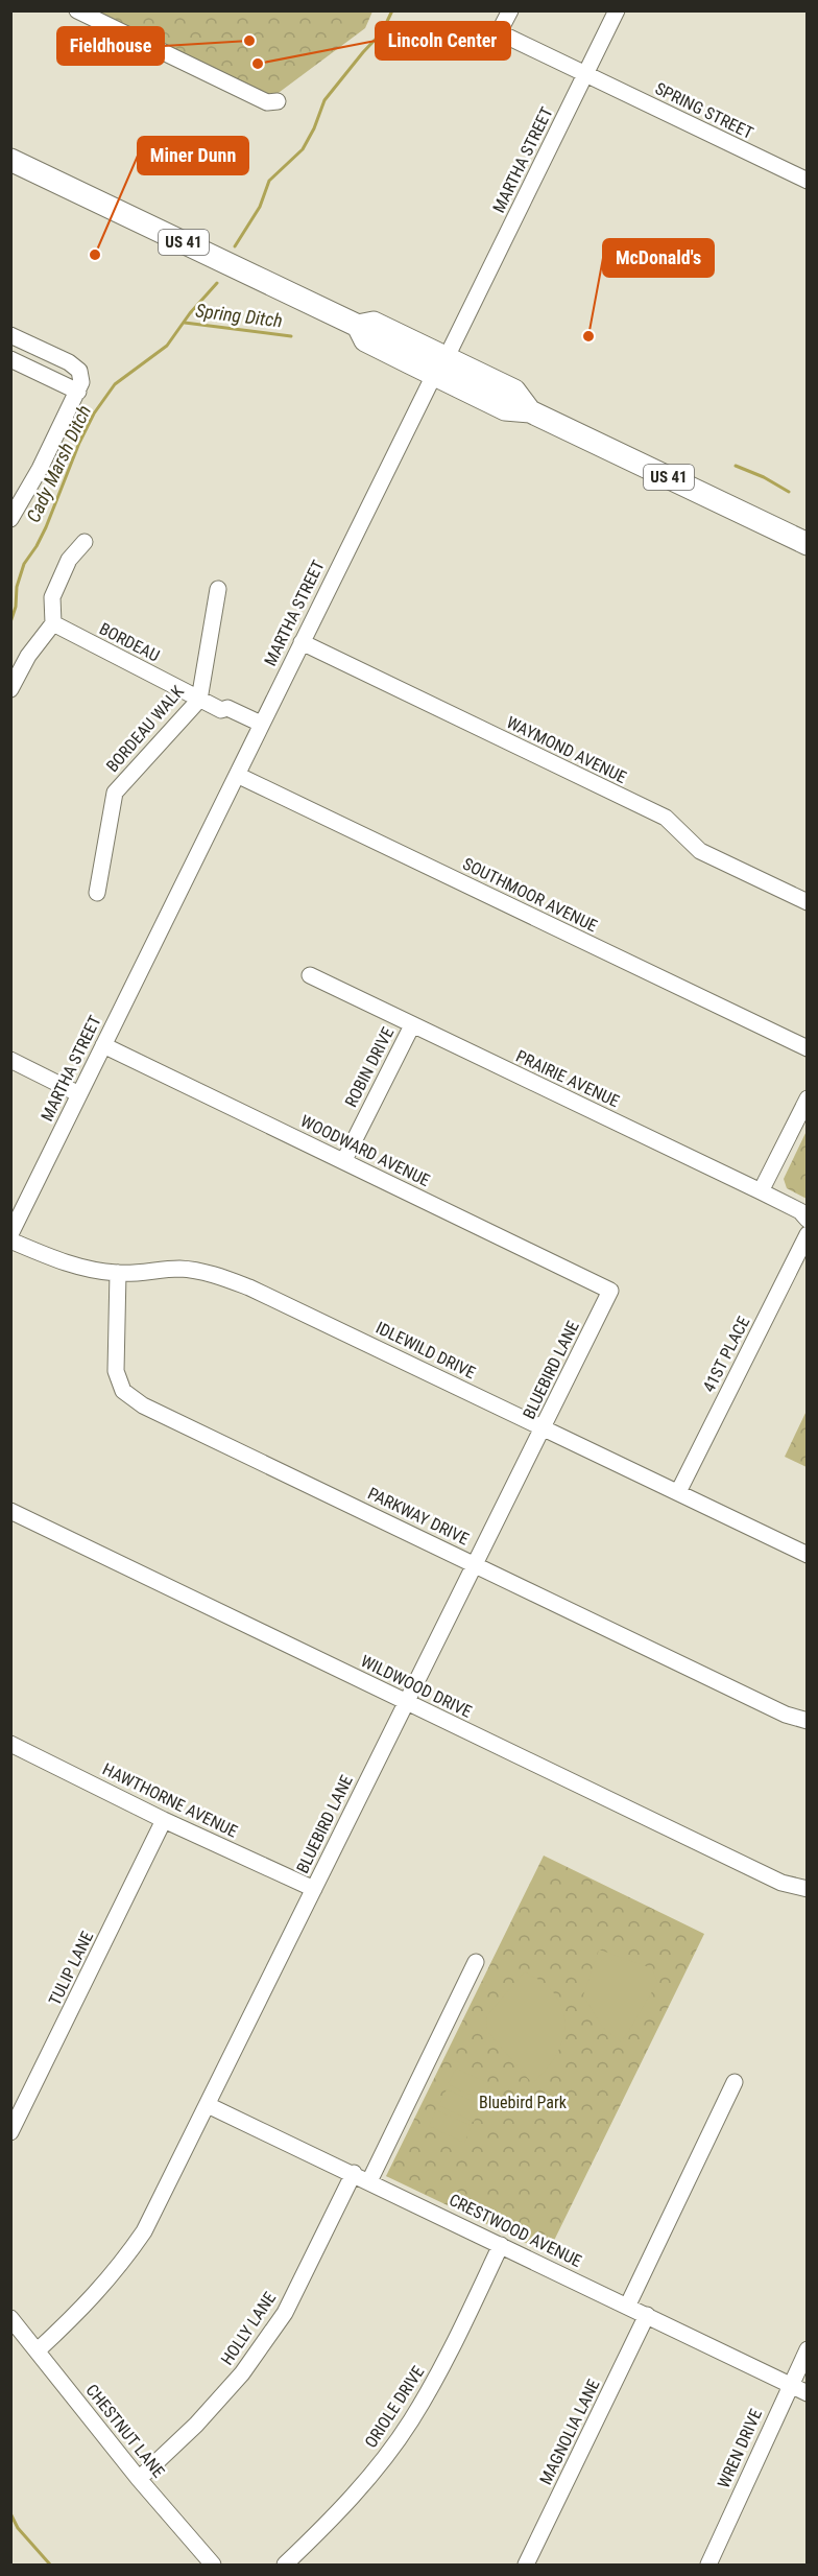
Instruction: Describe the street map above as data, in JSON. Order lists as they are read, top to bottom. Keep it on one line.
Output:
{"streets":{"highway":["US 41"],"street":["SPRING STREET","MARTHA STREET","BORDEAU","BORDEAU WALK","WAYMOND AVENUE","SOUTHMOOR AVENUE","ROBIN DRIVE","PRAIRIE AVENUE","WOODWARD AVENUE","IDLEWILD DRIVE","41ST PLACE","BLUEBIRD LANE","PARKWAY DRIVE","WILDWOOD DRIVE","HAWTHORNE AVENUE","TULIP LANE","CRESTWOOD AVENUE","HOLLY LANE","ORIOLE DRIVE","CHESTNUT LANE","MAGNOLIA LANE","WREN DRIVE"]},"crossings":[["SPRING STREET","MARTHA STREET"],["MARTHA STREET","US 41"],["MARTHA STREET","BORDEAU"],["MARTHA STREET","WAYMOND AVENUE"],["MARTHA STREET","SOUTHMOOR AVENUE"],["MARTHA STREET","WOODWARD AVENUE"],["BORDEAU","BORDEAU WALK"],["ROBIN DRIVE","PRAIRIE AVENUE"],["ROBIN DRIVE","WOODWARD AVENUE"],["WOODWARD AVENUE","BLUEBIRD LANE"],["IDLEWILD DRIVE","41ST PLACE"],["IDLEWILD DRIVE","BLUEBIRD LANE"],["IDLEWILD DRIVE","PARKWAY DRIVE"],["BLUEBIRD LANE","PARKWAY DRIVE"],["BLUEBIRD LANE","WILDWOOD DRIVE"],["BLUEBIRD LANE","HAWTHORNE AVENUE"],["BLUEBIRD LANE","CRESTWOOD AVENUE"],["BLUEBIRD LANE","CHESTNUT LANE"],["HAWTHORNE AVENUE","TULIP LANE"],["CRESTWOOD AVENUE","HOLLY LANE"],["CRESTWOOD AVENUE","ORIOLE DRIVE"],["CRESTWOOD AVENUE","MAGNOLIA LANE"],["CRESTWOOD AVENUE","WREN DRIVE"],["HOLLY LANE","CHESTNUT LANE"]],"water":["Spring Ditch","Cady Marsh Ditch"],"parks":["Bluebird Park"],"places":["Fieldhouse","Lincoln Center","Miner Dunn","McDonald's"]}
